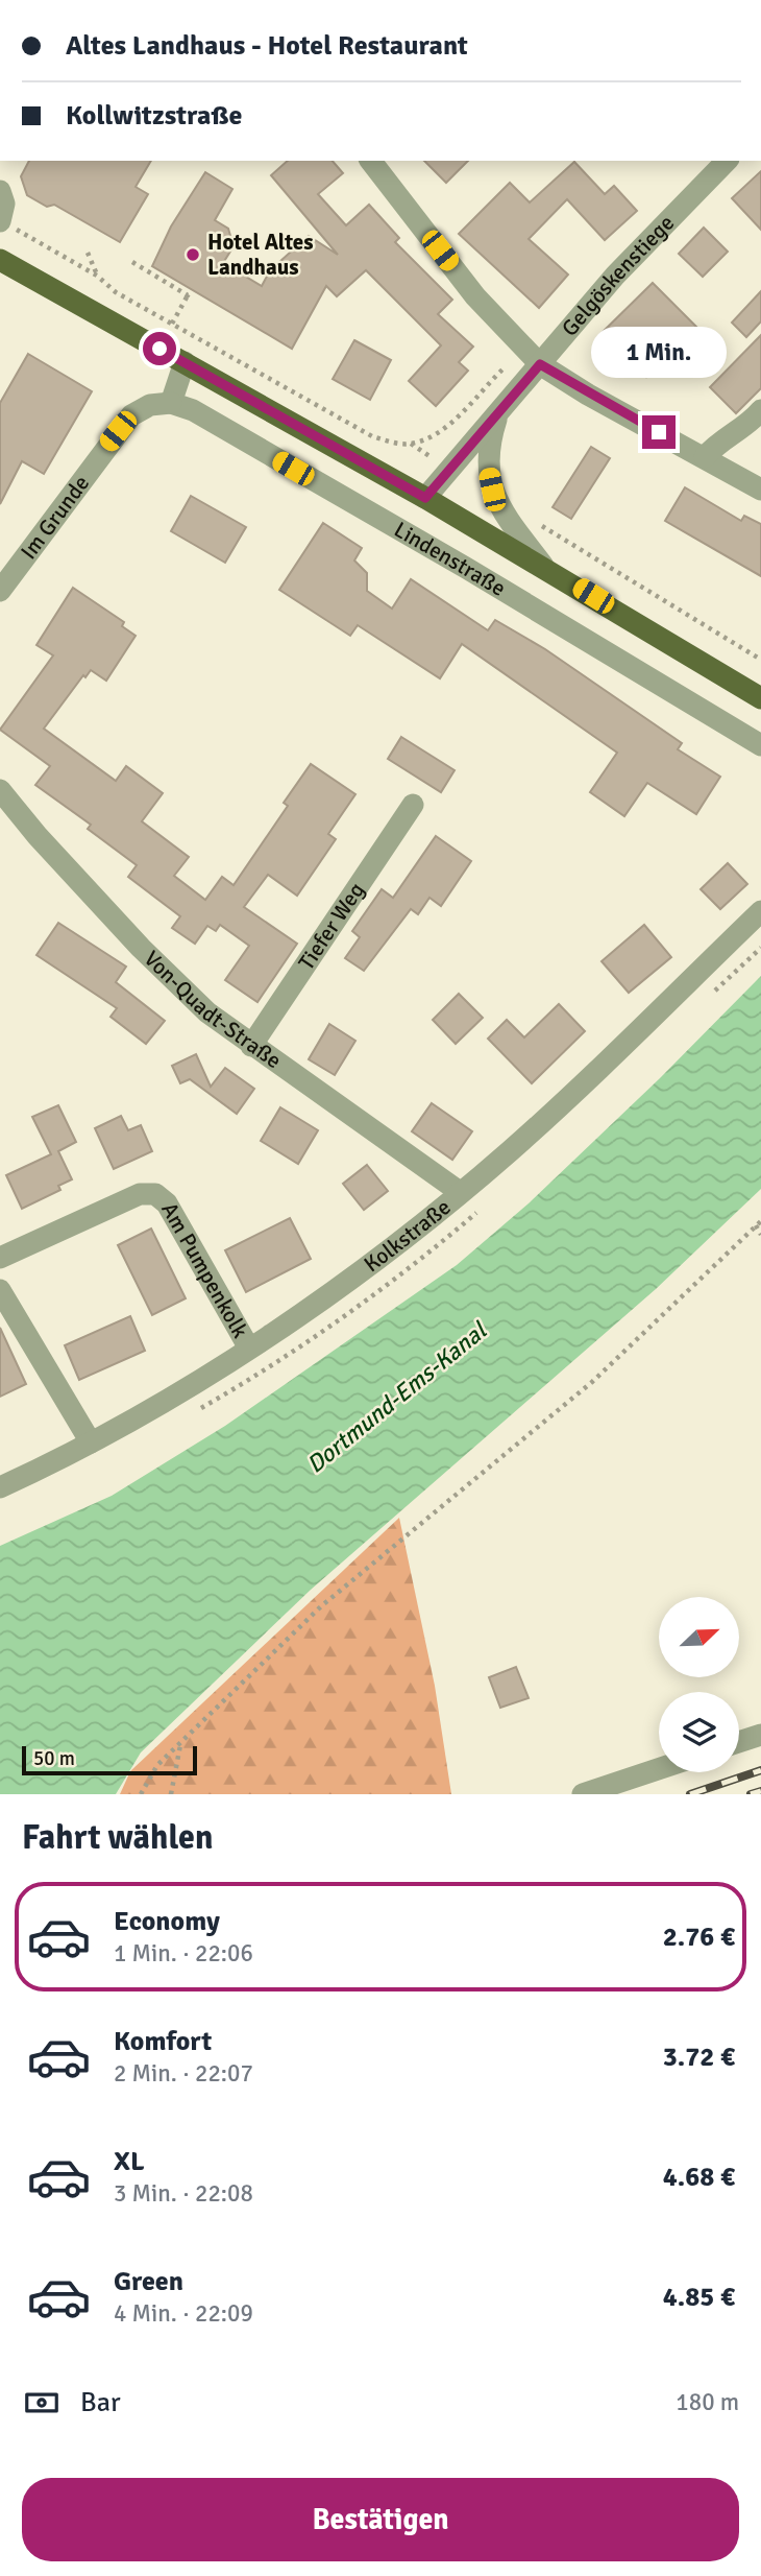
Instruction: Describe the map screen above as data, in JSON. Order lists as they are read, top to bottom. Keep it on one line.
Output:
{"streets":{"main road":["Lindenstraße"],"street":["Gelgöskenstiege","Im Grunde","Tiefer Weg","Von-Quadt-Straße","Kolkstraße","Am Pumpenkolk"]},"crossings":[["Gelgöskenstiege","Lindenstraße"],["Im Grunde","Lindenstraße"],["Tiefer Weg","Von-Quadt-Straße"],["Von-Quadt-Straße","Kolkstraße"],["Kolkstraße","Am Pumpenkolk"]],"water":["Dortmund-Ems-Kanal"],"places":["Hotel Altes Landhaus"],"scale_bar":"50 m","north":"top right","page":{"banner":["Altes Landhaus - Hotel Restaurant","Kollwitzstraße"],"bubble":"1 Min.","scale":"50 m","heading":"Fahrt wählen","list":[{"name":"Economy","note":"1 Min. · 22:06","value":"2.76 €"},{"name":"Komfort","note":"2 Min. · 22:07","value":"3.72 €"},{"name":"XL","note":"3 Min. · 22:08","value":"4.68 €"},{"name":"Green","note":"4 Min. · 22:09","value":"4.85 €"}],"pay":["Bar","180 m"],"buttons":"Bestätigen"}}
